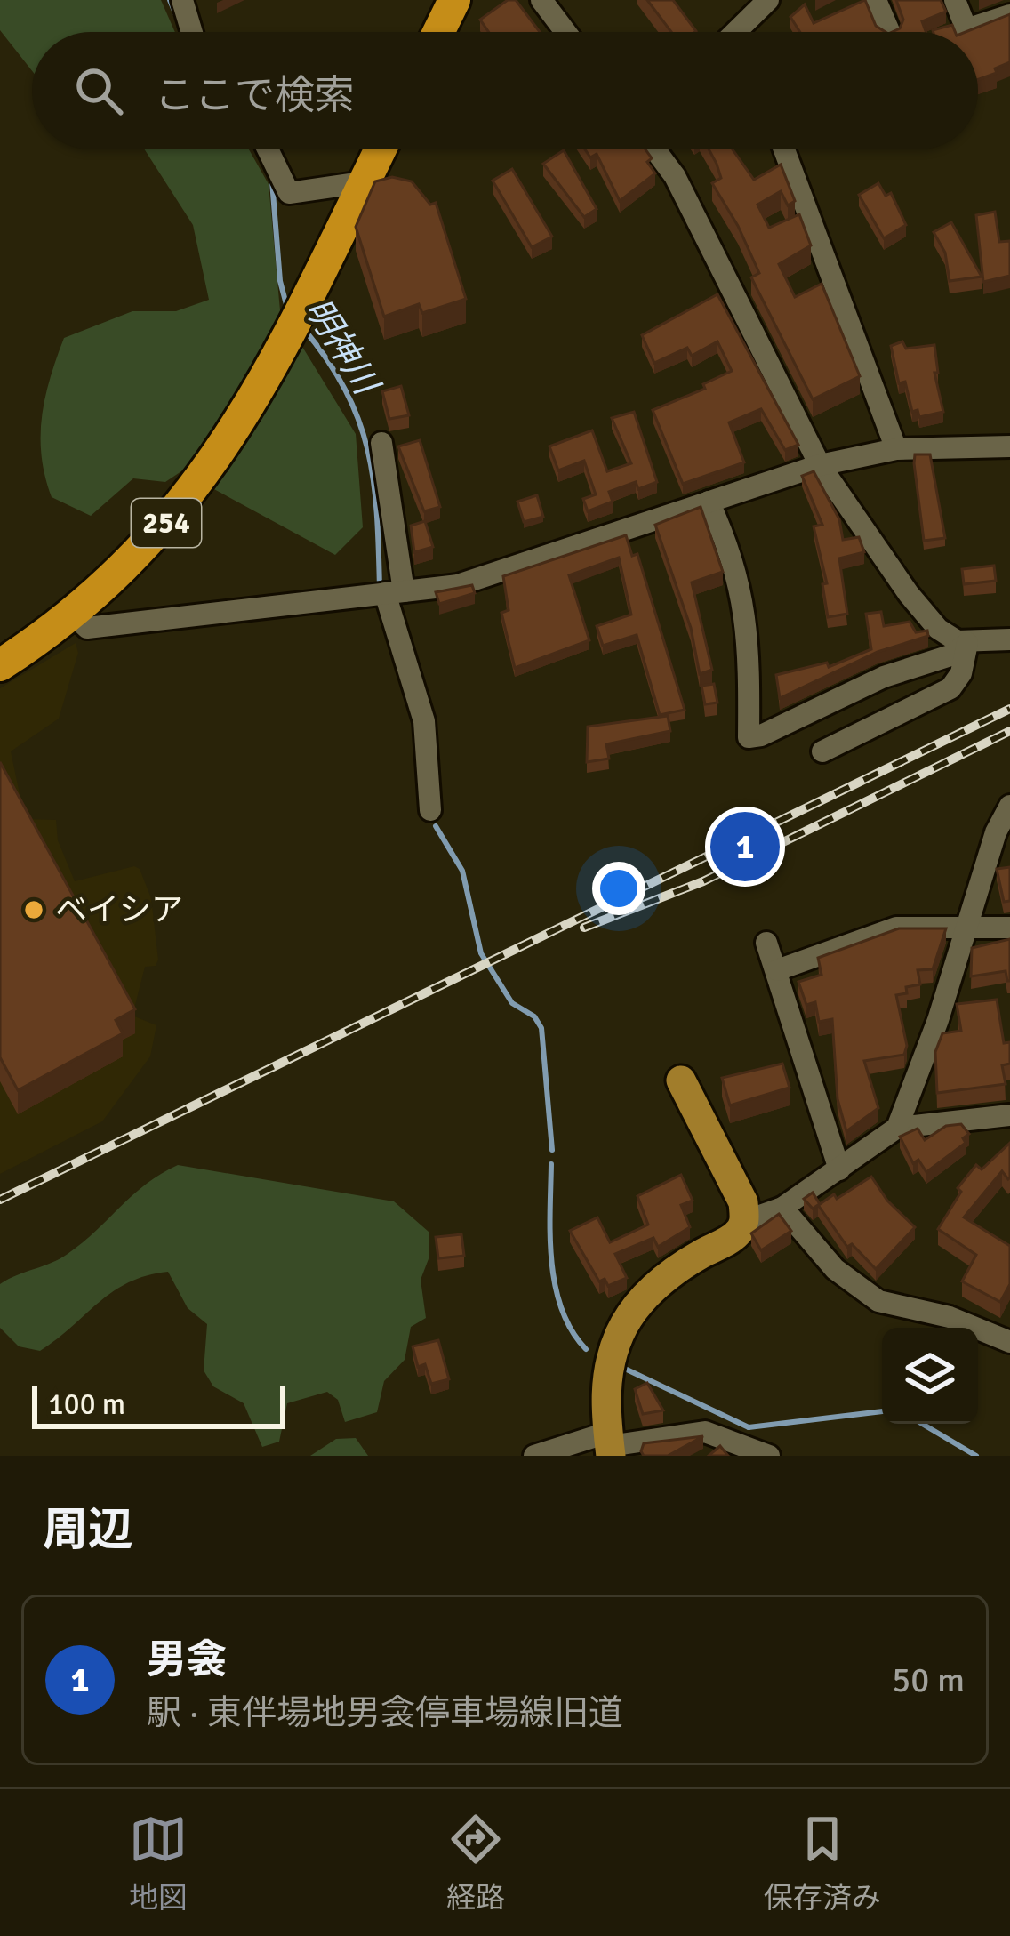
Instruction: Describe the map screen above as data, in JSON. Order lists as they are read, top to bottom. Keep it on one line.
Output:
{"streets":{"highway":["254"]},"water":["明神川"],"places":["ベイシア"],"scale_bar":"100 m","page":{"search":"ここで検索","pins":"1","scale":"100 m","heading":"周辺","list":[{"mark":"1","name":"男衾","note":"駅 · 東伴場地男衾停車場線旧道","value":"50 m"}],"nav":["地図","経路","保存済み"]}}
